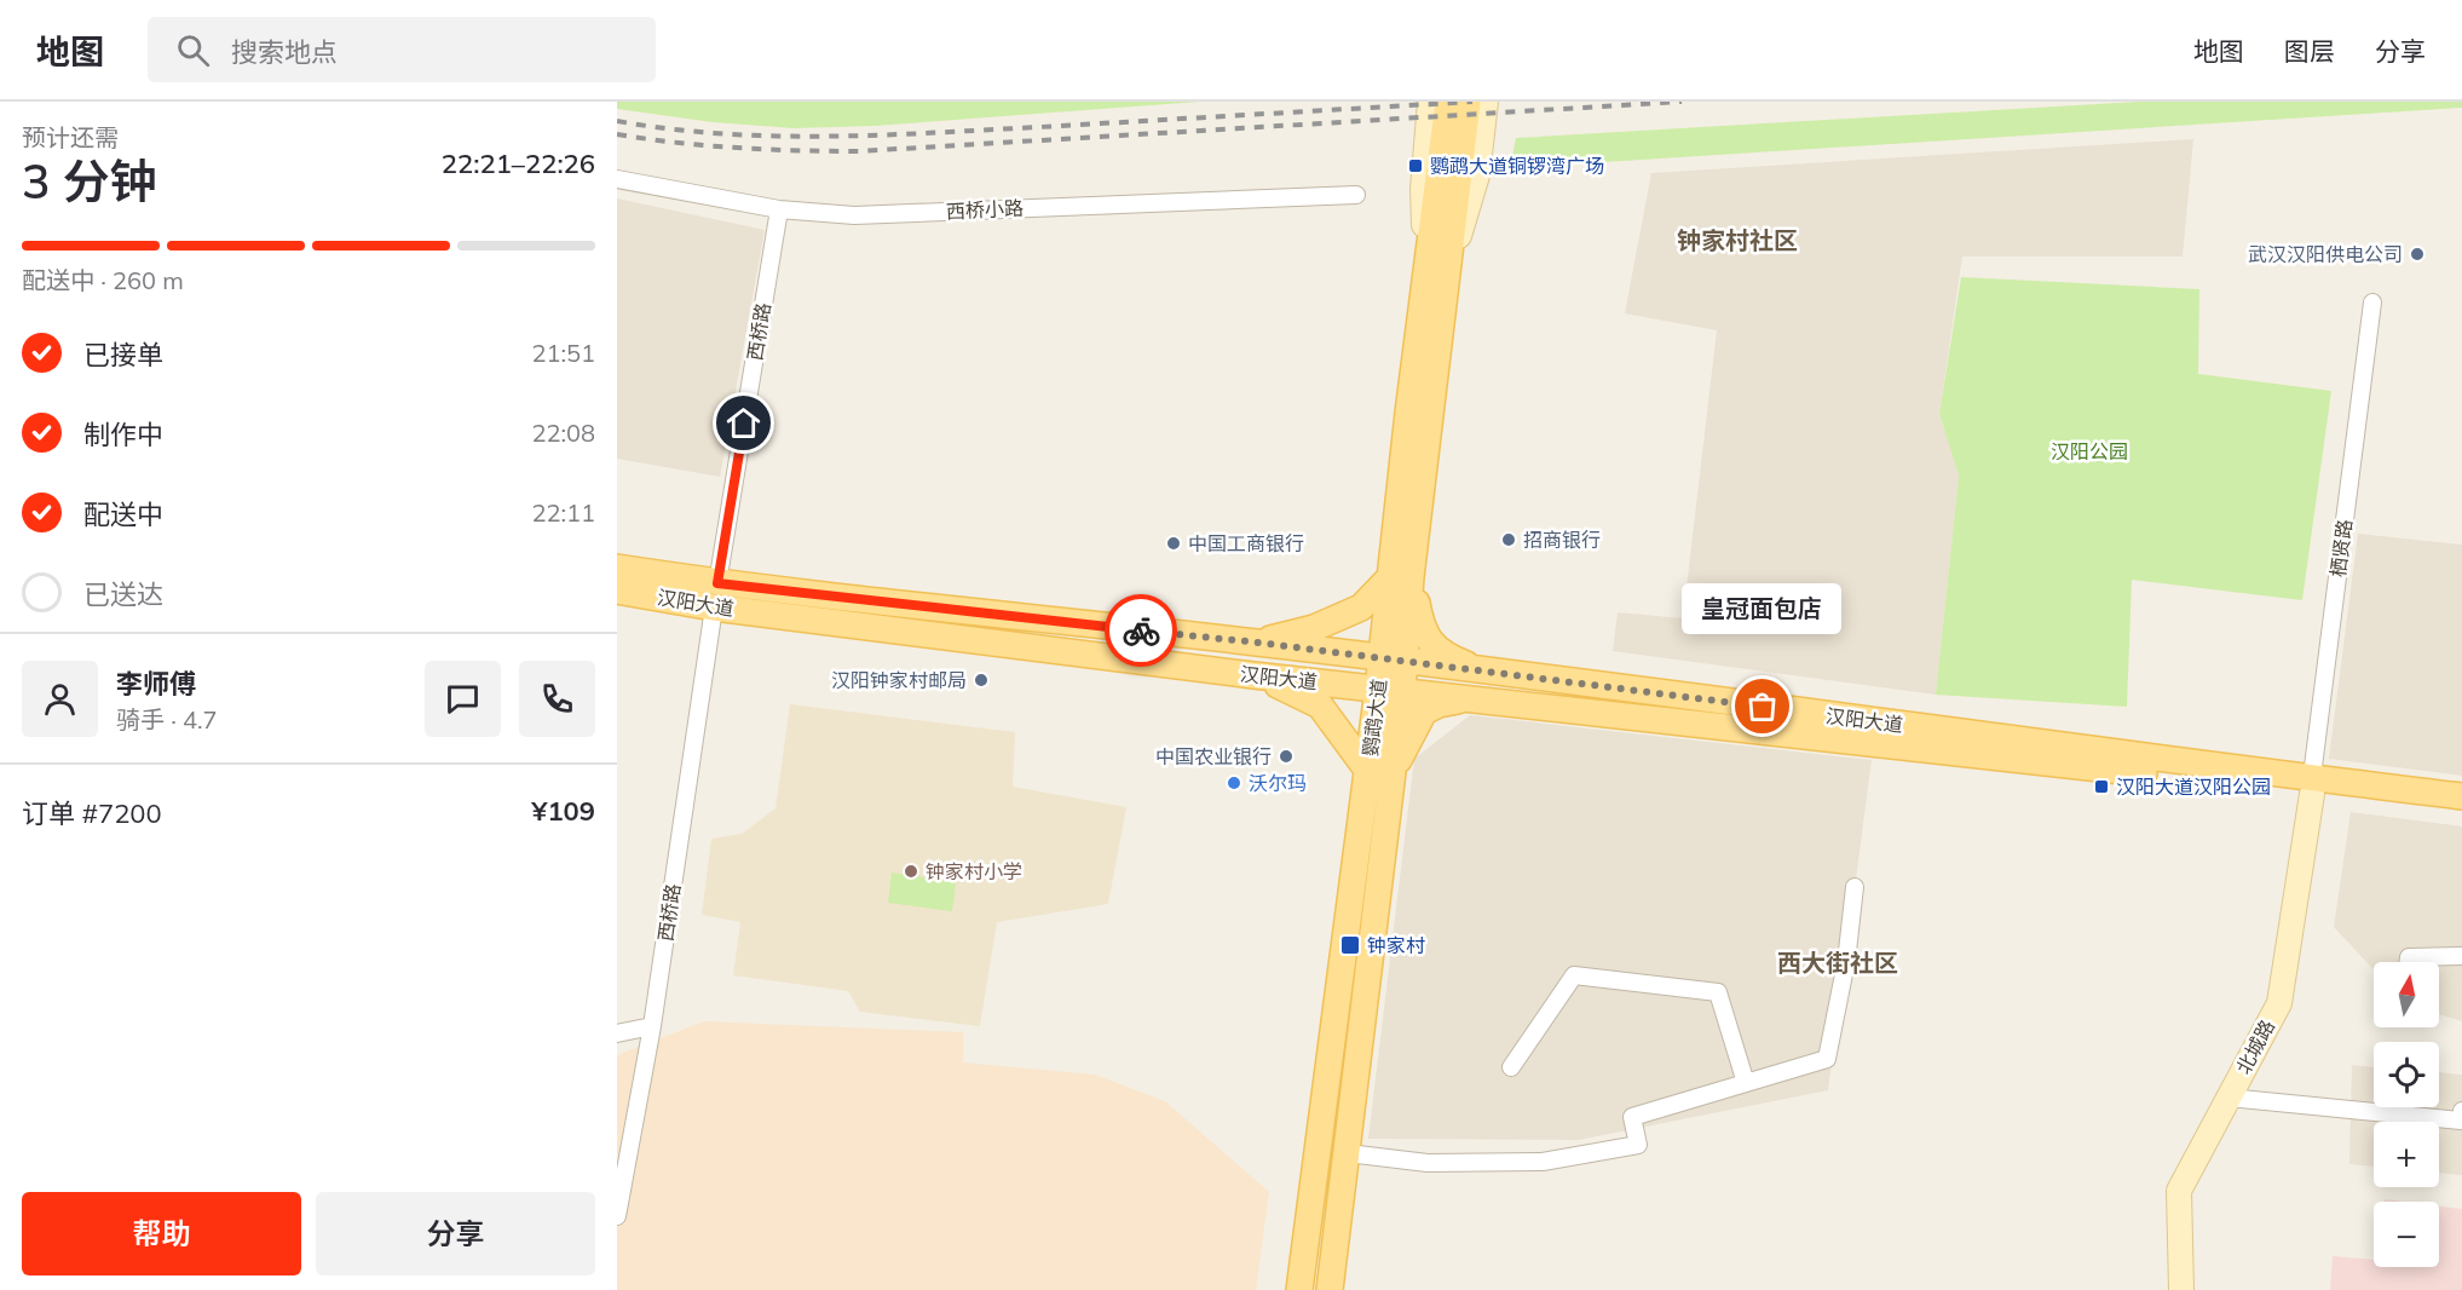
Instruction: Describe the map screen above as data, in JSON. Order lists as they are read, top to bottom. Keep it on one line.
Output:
{"streets":{"main road":["汉阳大道","鹦鹉大道"],"street":["西桥小路","西桥路","栖贤路","北城路"]},"crossings":[["西桥小路","西桥路"],["西桥路","汉阳大道"],["栖贤路","汉阳大道"],["栖贤路","北城路"],["汉阳大道","鹦鹉大道"],["汉阳大道","北城路"]],"districts":["钟家村社区","西大街社区"],"parks":["汉阳公园"],"places":{"transit":["鹦鹉大道铜锣湾广场","汉阳大道汉阳公园","钟家村"],"other":["武汉汉阳供电公司","招商银行","中国工商银行","汉阳钟家村邮局","皇冠面包店","中国农业银行","沃尔玛","钟家村小学"]},"north":"top","page":{"header":"地图","search":"搜索地点","nav":["地图","图层","分享"],"heading":["3 分钟","预计还需","22:21–22:26"],"panel":["李师傅","骑手 · 4.7","订单 #7200","¥109"],"bar":"配送中 · 260 m","list":[["已接单","21:51"],["制作中","22:08"],["配送中","22:11"],"已送达"],"bubble":"皇冠面包店","map_buttons":["+","−"],"buttons":["帮助","分享"]}}
